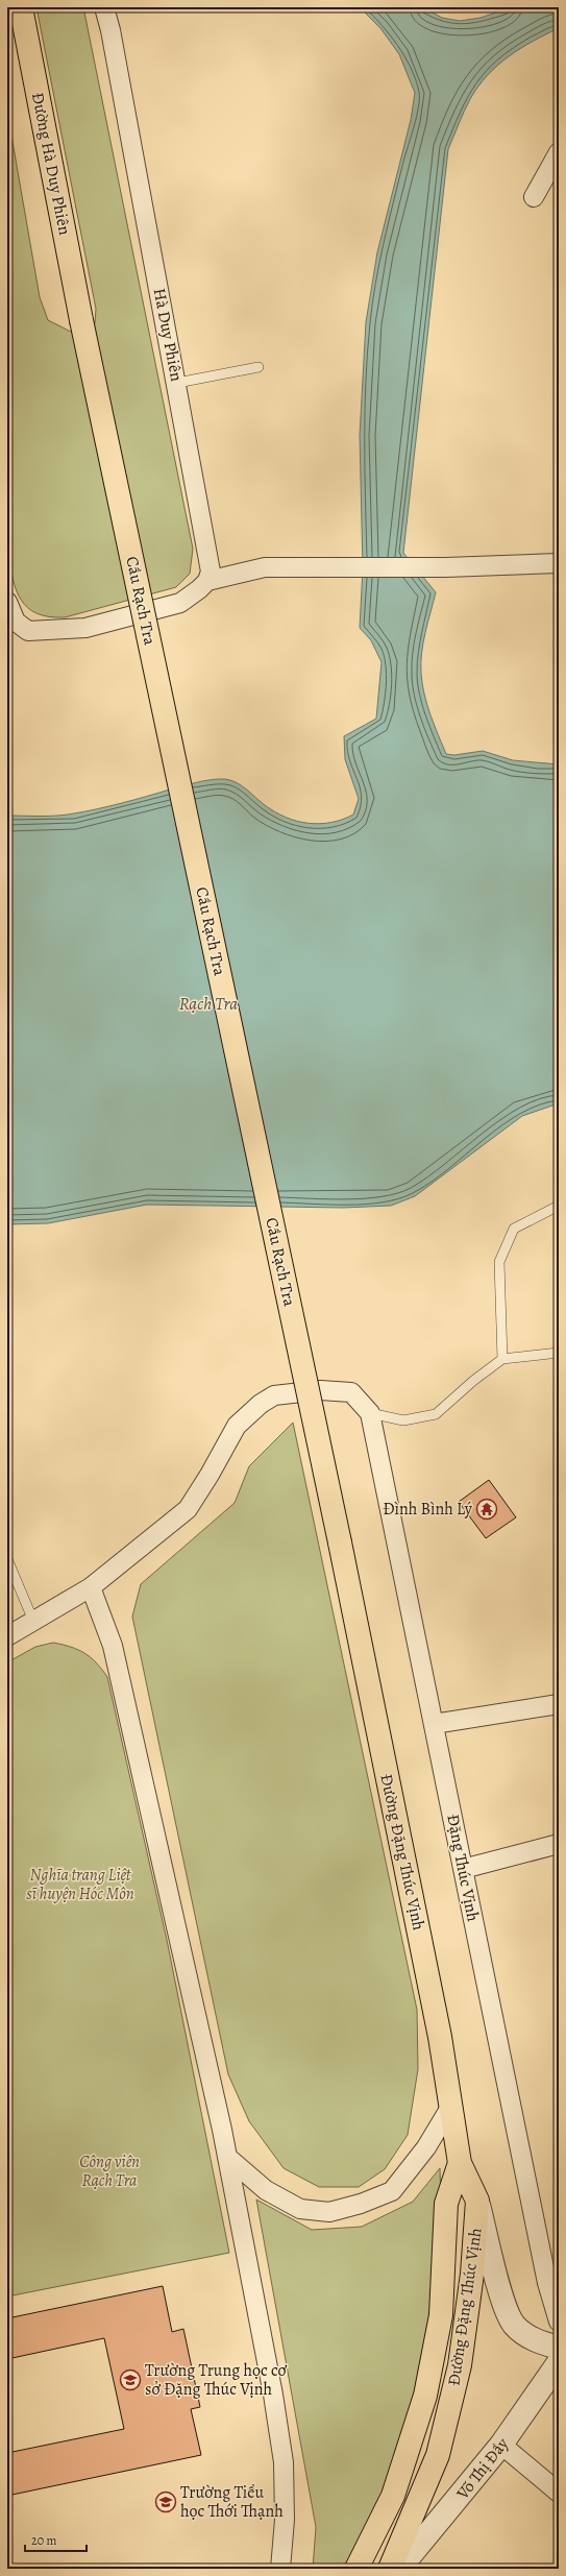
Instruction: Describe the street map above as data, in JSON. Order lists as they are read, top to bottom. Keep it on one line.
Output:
{"streets":{"main road":["Đường Hà Duy Phiên","Cầu Rạch Tra","Đường Đặng Thúc Vịnh"],"street":["Hà Duy Phiên","Đặng Thúc Vịnh","Võ Thị Đầy"]},"crossings":[["Đường Hà Duy Phiên","Cầu Rạch Tra"],["Cầu Rạch Tra","Đường Đặng Thúc Vịnh"]],"water":["Rạch Tra"],"parks":["Nghĩa trang Liệt sĩ huyện Hóc Môn","Công viên Rạch Tra"],"places":{"temple":["Đình Bình Lý"],"school or university":["Trường Trung học cơ sở Đặng Thúc Vịnh","Trường Tiểu học Thới Thạnh"]},"scale_bar":"20 m"}
